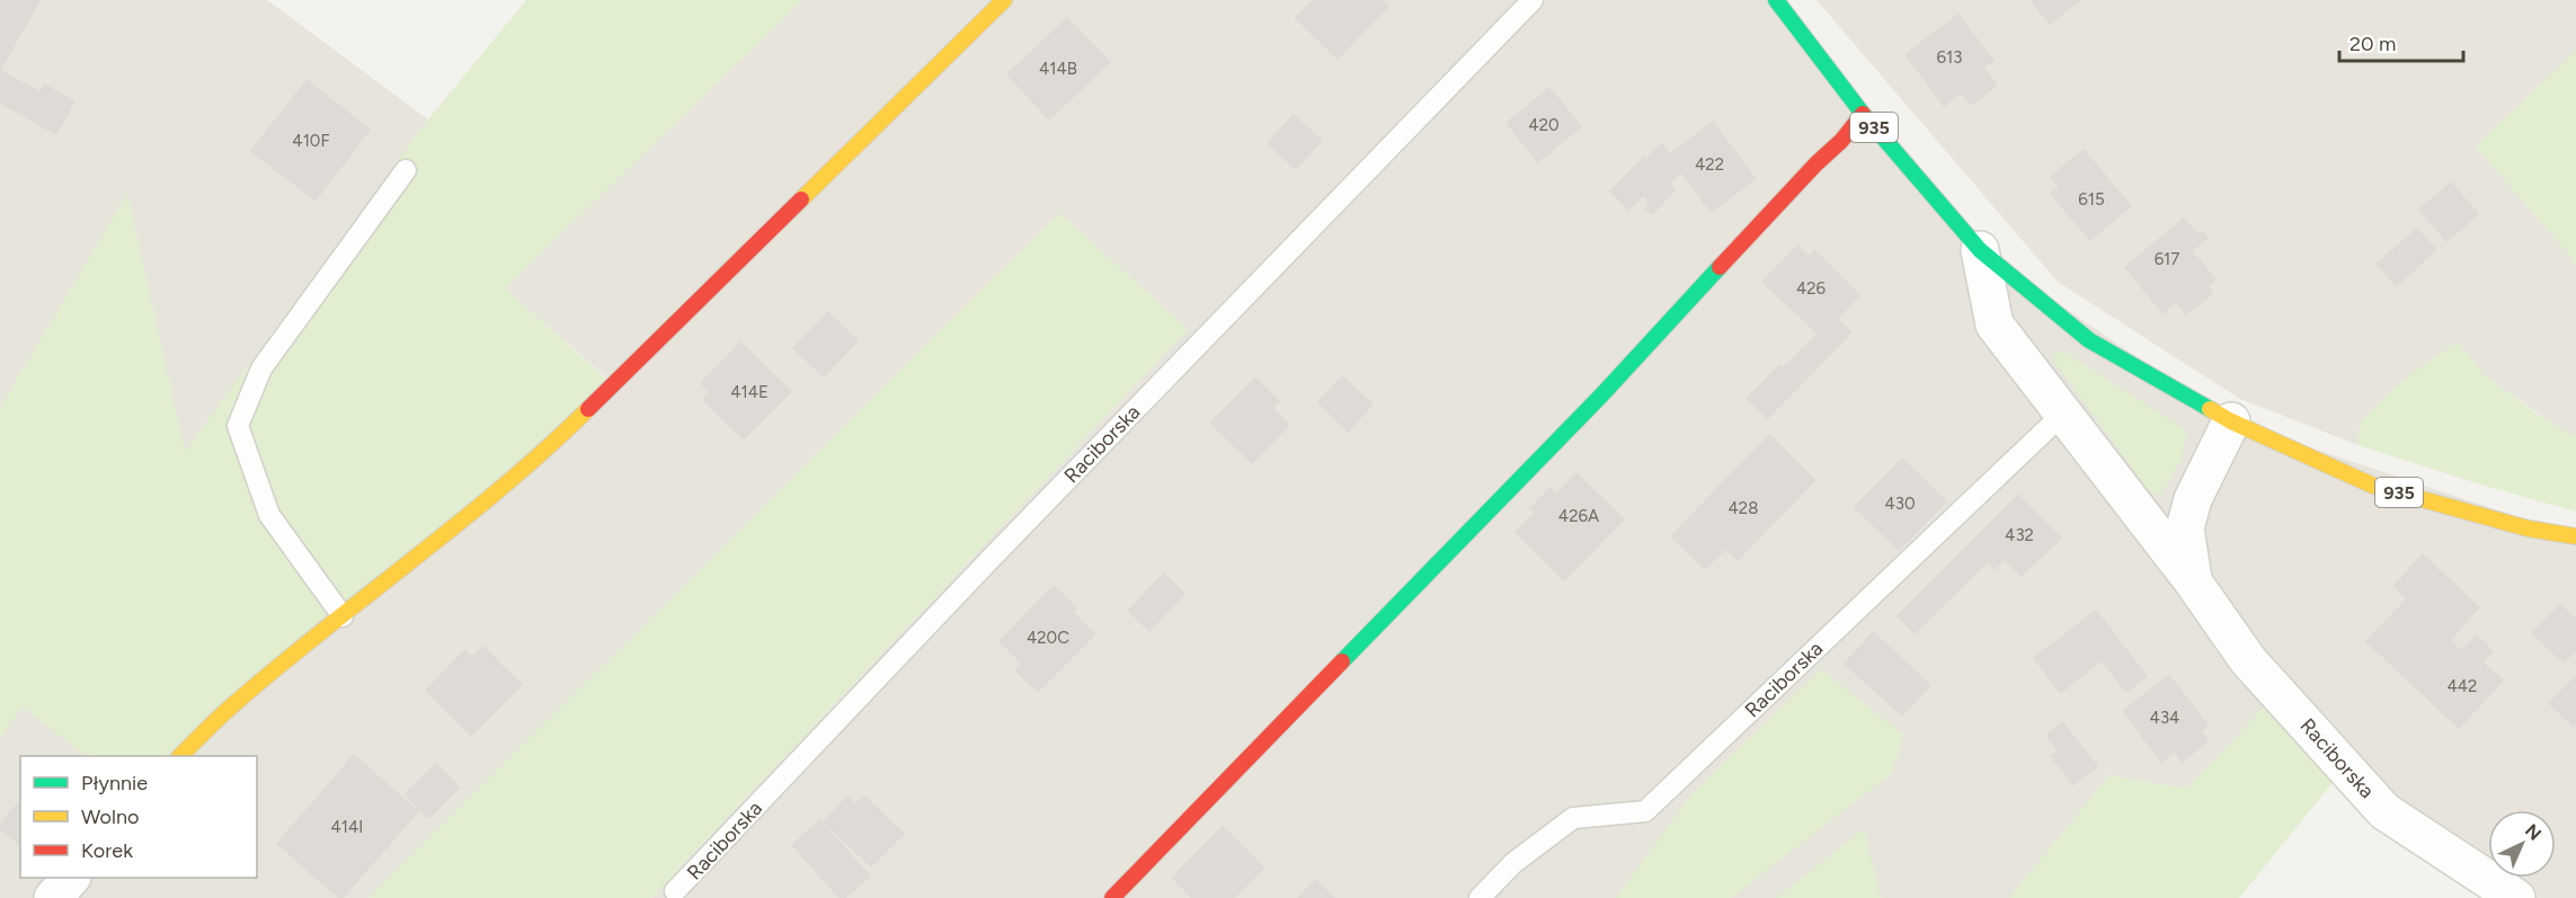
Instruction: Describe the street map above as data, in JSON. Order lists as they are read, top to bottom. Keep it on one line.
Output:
{"streets":{"street":["935","Raciborska"]},"house_numbers":["613","414B","420","410F","422","615","617","426","414E","430","428","426A","432","420C","442","434","414I"],"legend":["Płynnie","Wolno","Korek"],"scale_bar":"20 m","north":"top right"}
